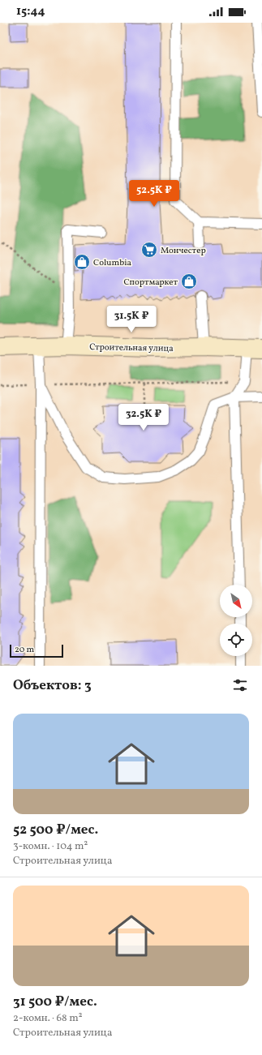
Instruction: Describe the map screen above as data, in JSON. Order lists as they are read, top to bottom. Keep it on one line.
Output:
{"streets":{"street":["Строительная улица"]},"places":{"supermarket":["Мончестер"],"shop":["Columbia","Спортмаркет"]},"scale_bar":"20 m","north":"bottom right","page":{"status":"15:44","price":["52.5K ₽","31.5K ₽","32.5K ₽"],"scale":"20 m","heading":"Объектов: 3","list":[{"name":"52 500 ₽/мес.","note":"3-комн. · 104 m² · Строительная улица"},{"name":"31 500 ₽/мес.","note":"2-комн. · 68 m² · Строительная улица"}]}}
